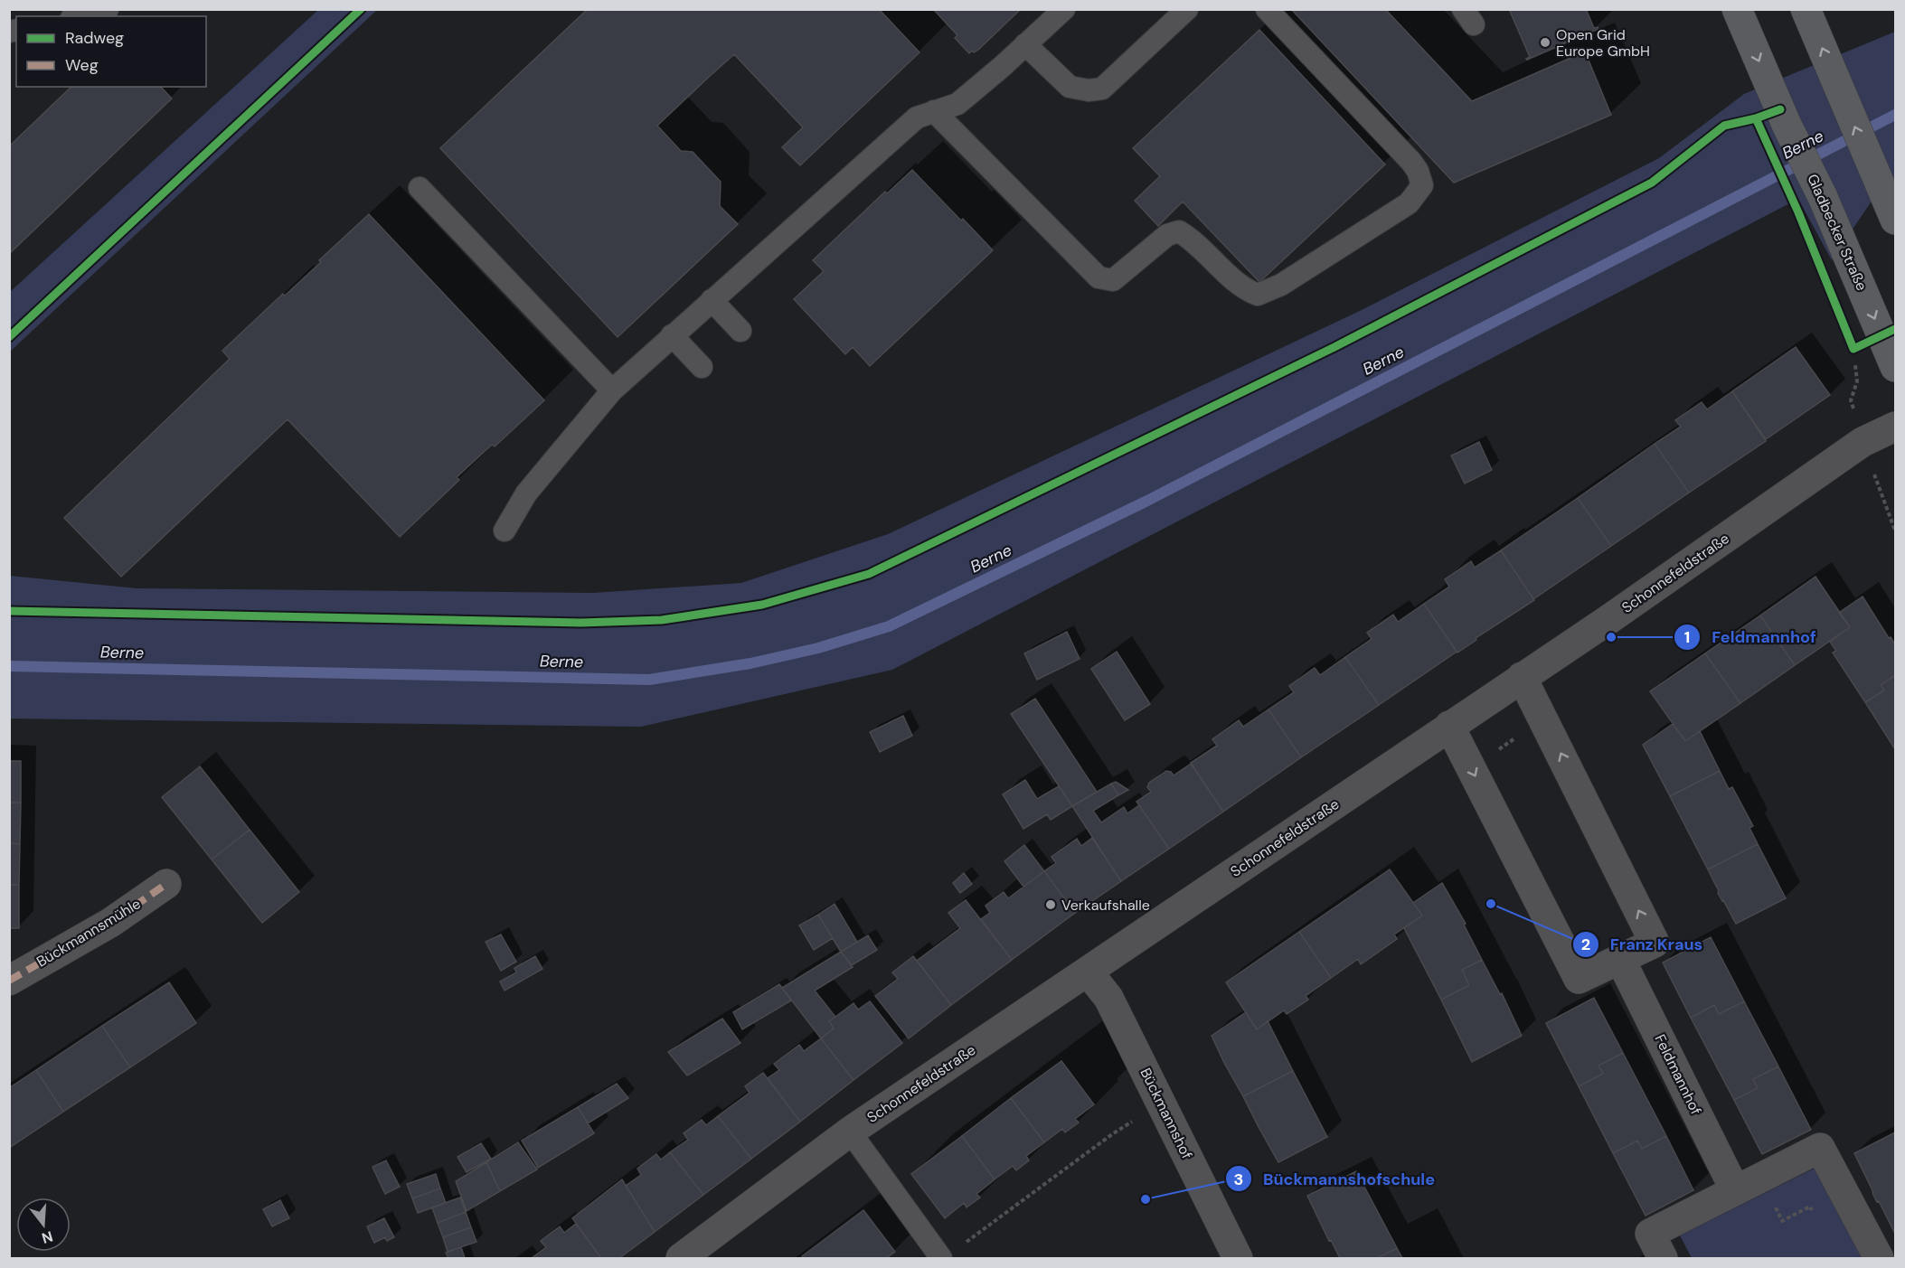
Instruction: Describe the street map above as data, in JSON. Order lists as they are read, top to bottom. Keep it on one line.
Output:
{"streets":{"main road":["Gladbecker Straße"],"street":["Schonnefeldstraße","Bückmannsmühle","Feldmannhof","Bückmannshof"]},"crossings":[["Schonnefeldstraße","Bückmannshof"]],"water":["Berne"],"places":["Open Grid Europe GmbH","Feldmannhof","Franz Kraus","Verkaufshalle","Bückmannshofschule"],"legend":["Radweg","Weg"],"north":"bottom"}
